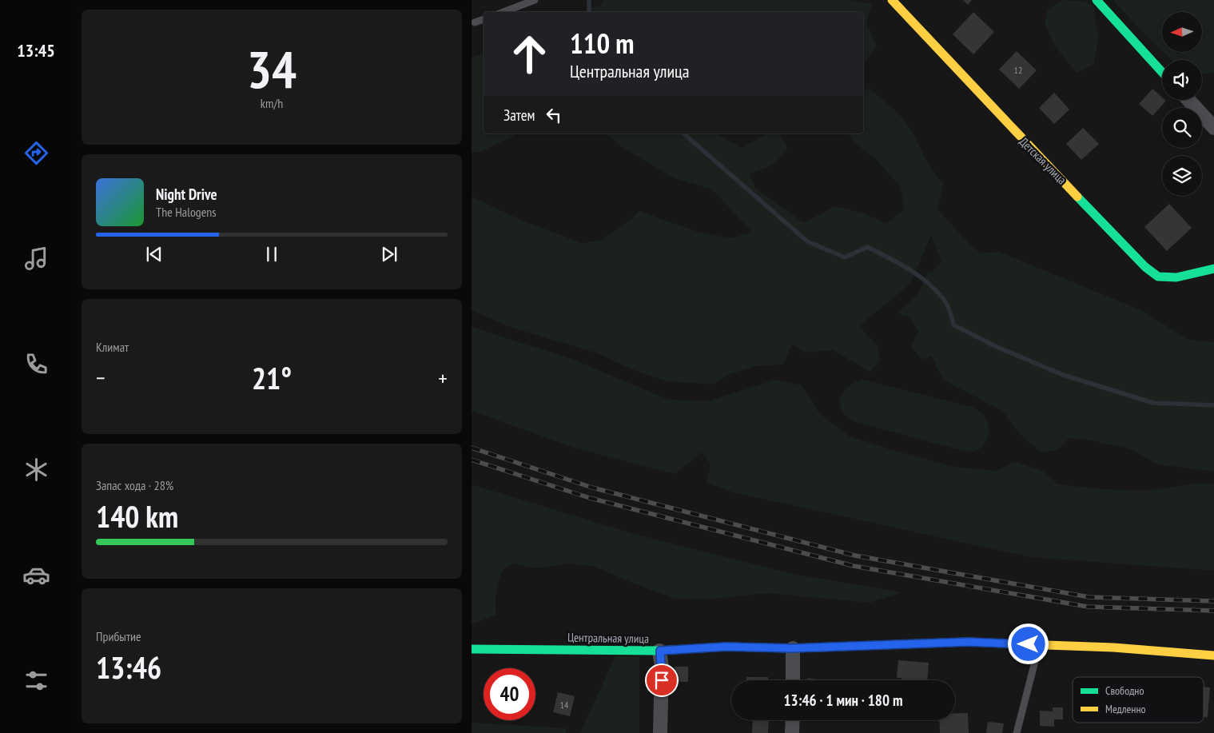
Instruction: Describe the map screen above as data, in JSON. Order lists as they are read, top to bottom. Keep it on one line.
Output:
{"streets":{"street":["Детская улица","Центральная улица"]},"house_numbers":["12","14"],"legend":["Свободно","Медленно"],"north":"left","page":{"tabs":"13:45","tile":[["34","km/h"],"Климат",["Запас хода · 28%","140 km"],["Прибытие","13:46"]],"turn":["110 m","Центральная улица"],"then":"Затем","song":["Night Drive","The Halogens"],"heat":["−","21°","+"],"limit":"40","trip":"13:46 · 1 мин · 180 m"}}
